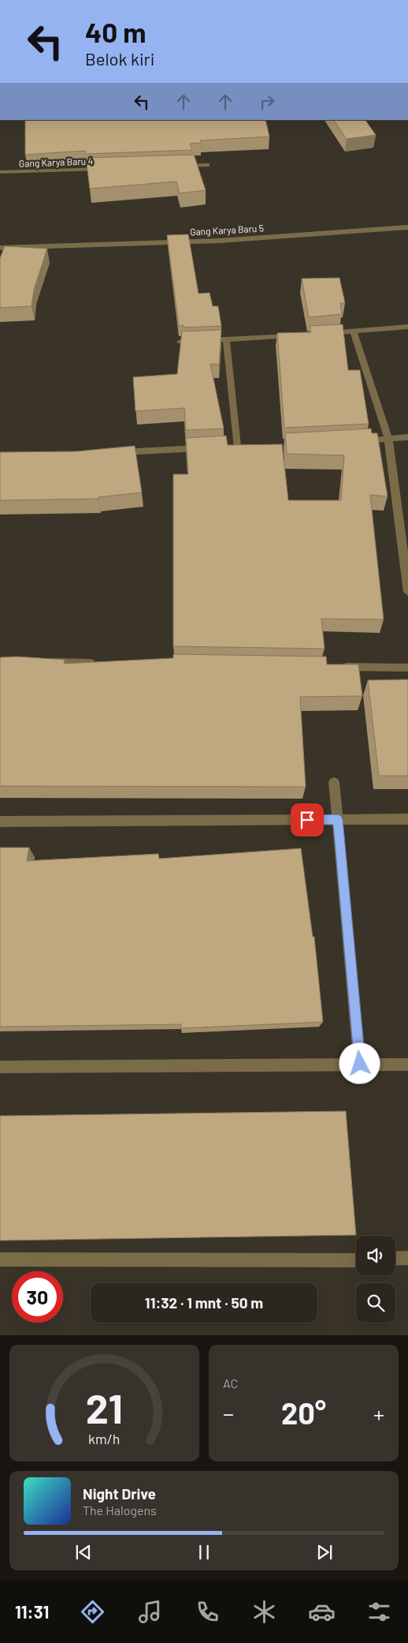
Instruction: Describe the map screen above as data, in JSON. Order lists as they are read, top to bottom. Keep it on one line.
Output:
{"streets":{"street":["Gang Karya Baru 4","Gang Karya Baru 5"]},"page":{"turn":["40 m","Belok kiri"],"limit":"30","trip":"11:32 · 1 mnt · 50 m","tile":"AC","heat":["−","20°","+"],"song":["Night Drive","The Halogens"],"tabs":"11:31","gauge":["21","km/h"]}}
